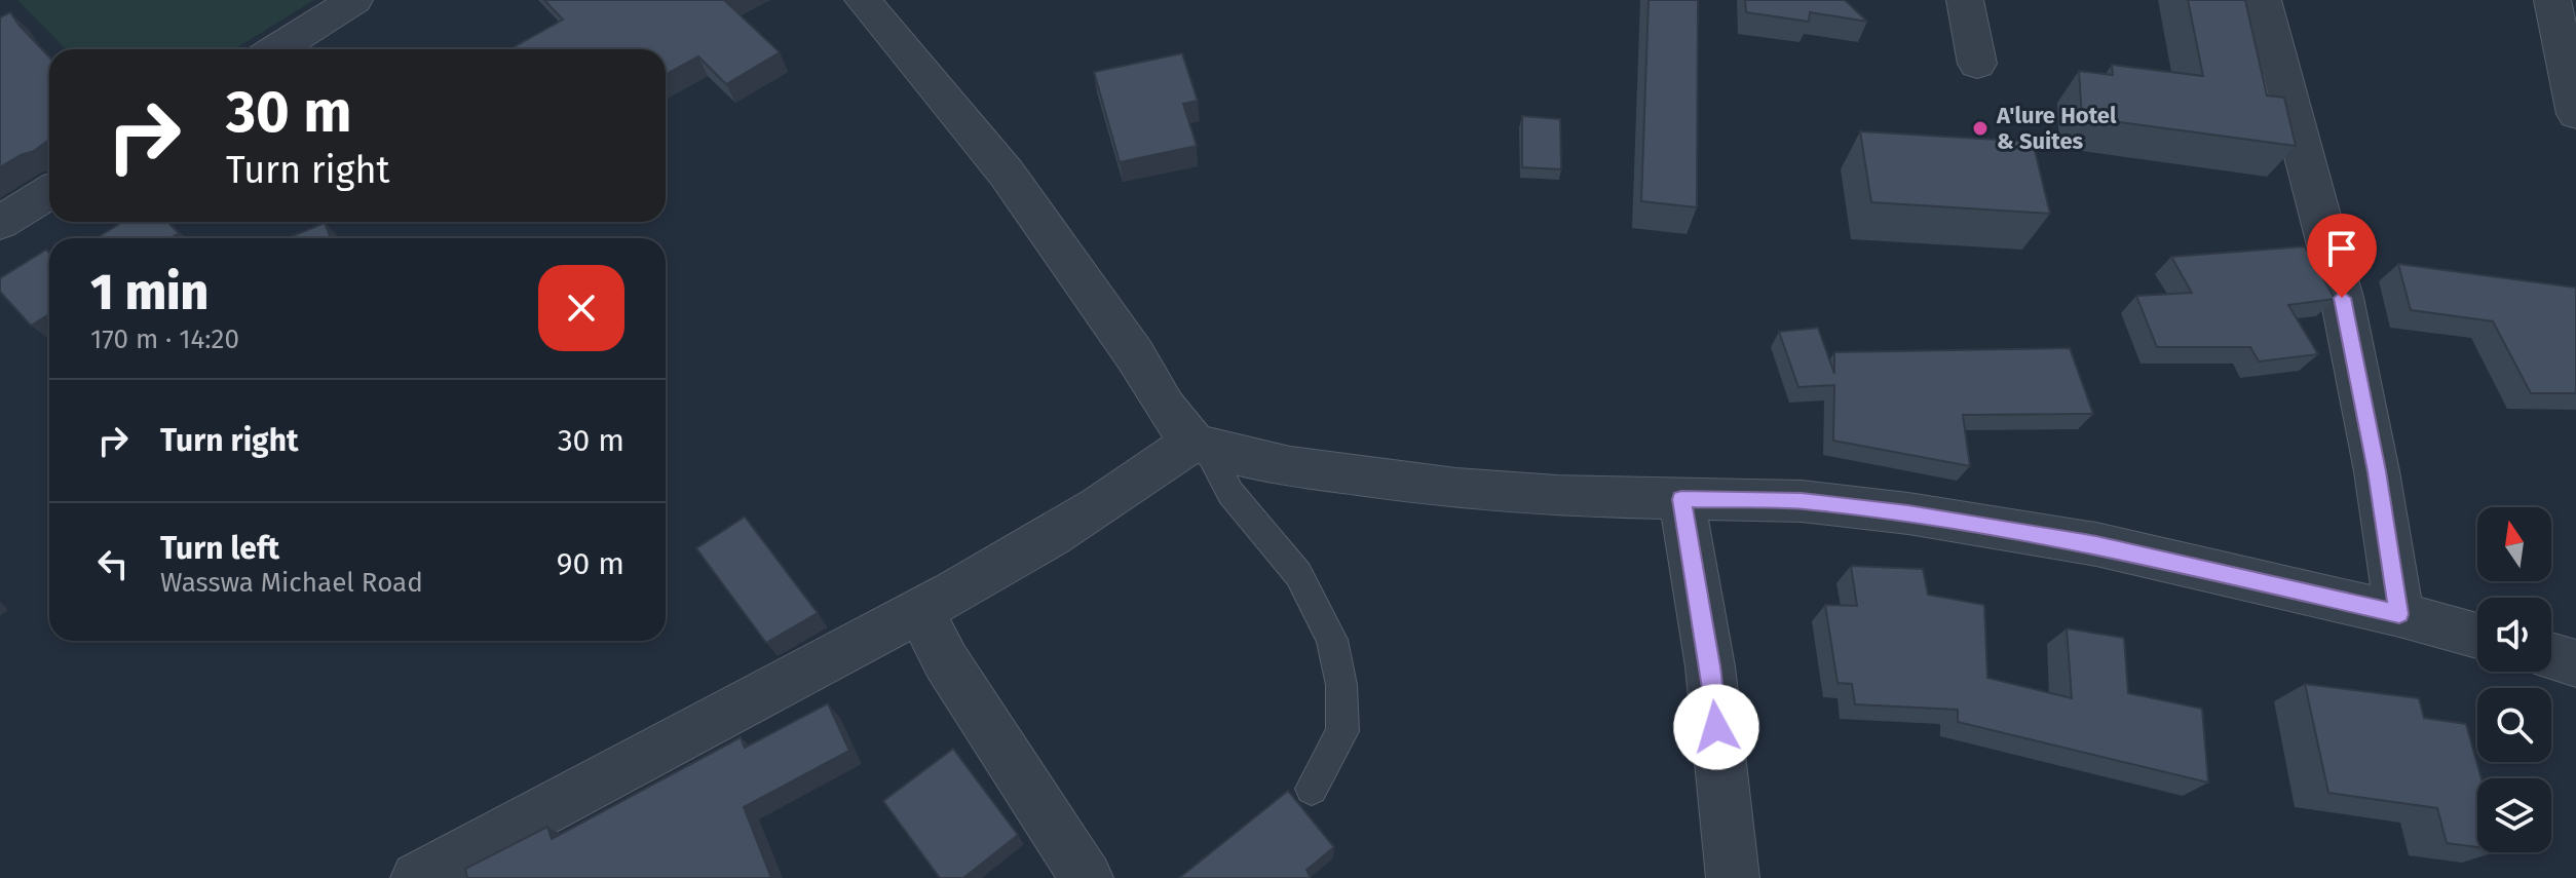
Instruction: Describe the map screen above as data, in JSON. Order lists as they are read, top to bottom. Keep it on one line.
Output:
{"places":["A'lure Hotel & Suites"],"north":"top","page":{"turn":["30 m","Turn right"],"heading":["1 min","170 m · 14:20"],"list":[{"name":"Turn right","value":"30 m"},{"name":"Turn left","note":"Wasswa Michael Road","value":"90 m"}]}}
